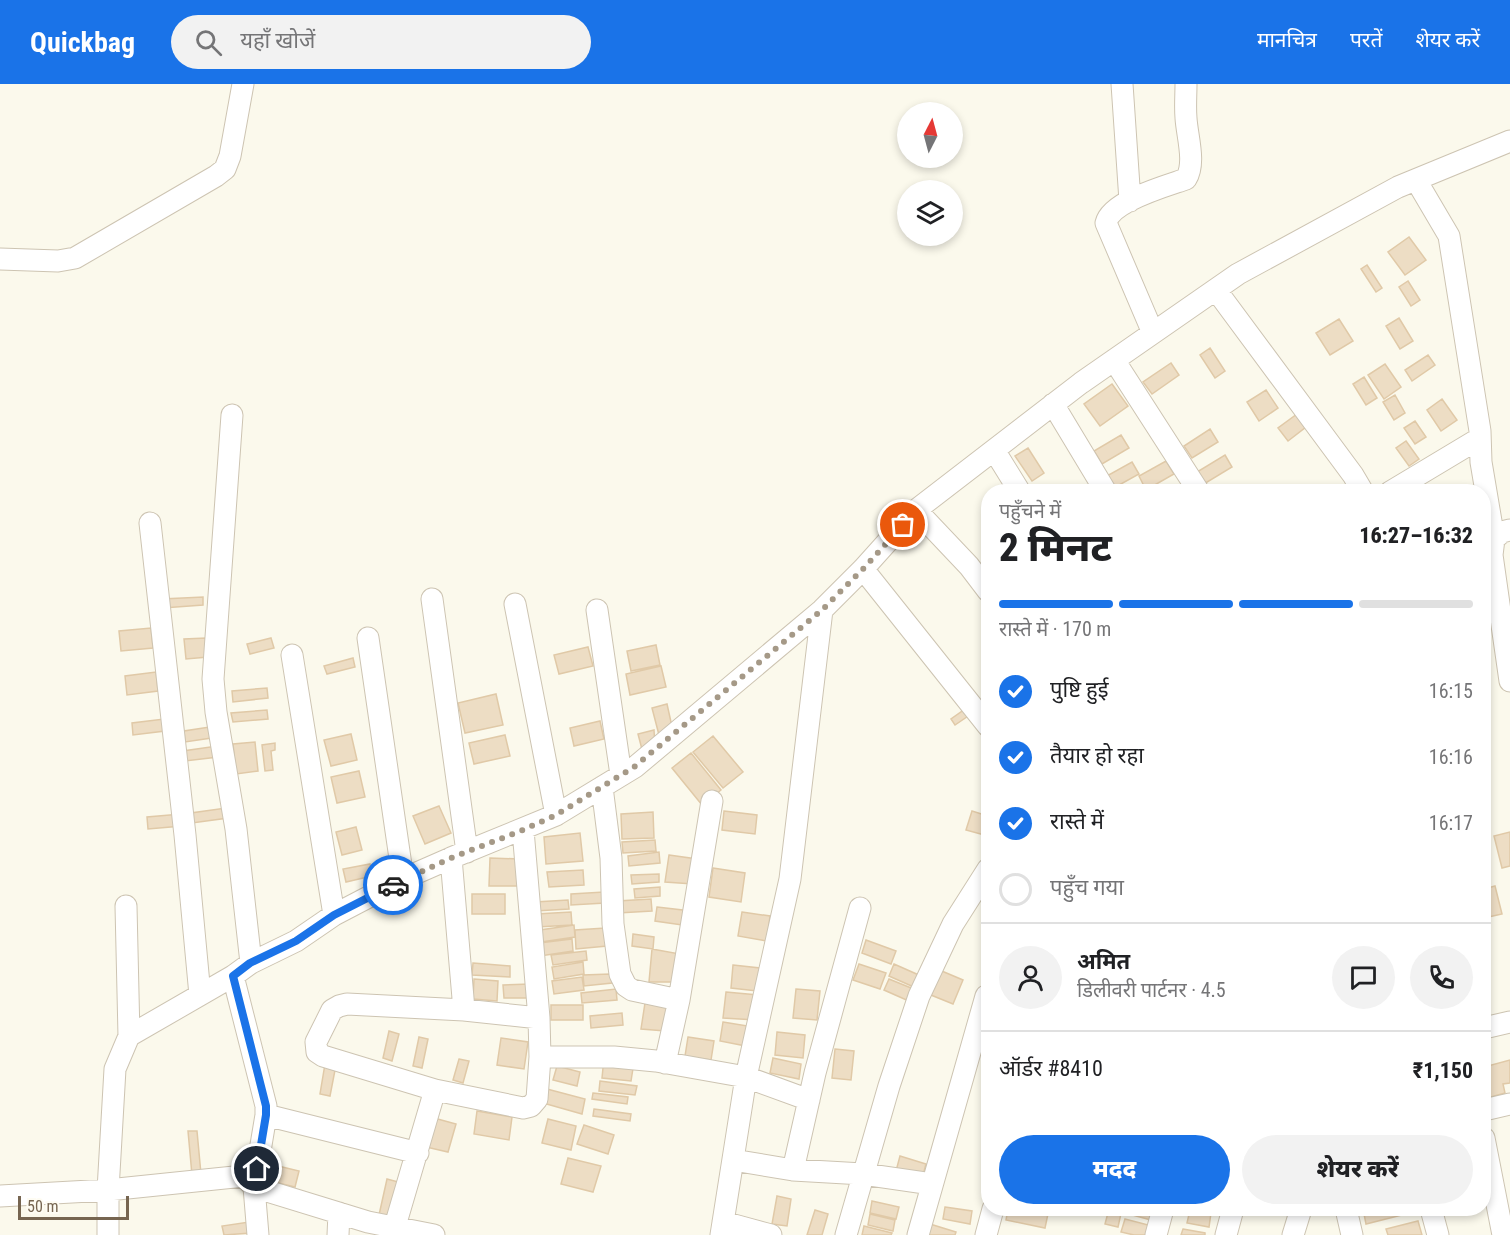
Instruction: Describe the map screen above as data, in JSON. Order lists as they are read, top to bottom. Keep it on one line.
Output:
{"scale_bar":"50 m","north":"top","page":{"header":"Quickbag","search":"यहाँ खोजें","nav":["मानचित्र","परतें","शेयर करें"],"heading":["2 मिनट","पहुँचने में","16:27–16:32"],"panel":["अमित","डिलीवरी पार्टनर · 4.5","ऑर्डर #8410","₹1,150"],"bar":"रास्ते में · 170 m","list":[["पुष्टि हुई","16:15"],["तैयार हो रहा","16:16"],["रास्ते में","16:17"],"पहुँच गया"],"buttons":["मदद","शेयर करें"],"scale":"50 m"}}
